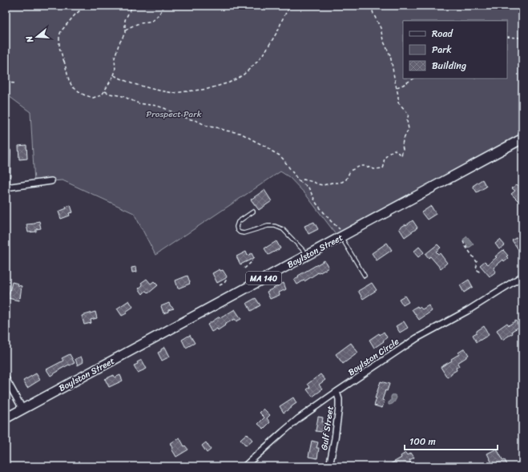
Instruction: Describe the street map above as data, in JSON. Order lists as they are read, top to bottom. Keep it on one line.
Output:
{"streets":{"main road":["Boylston Street","MA 140"],"street":["Boylston Circle","Gulf Street"]},"crossings":[["Boylston Circle","Gulf Street"]],"parks":["Prospect Park"],"legend":["Road","Park","Building"],"scale_bar":"100 m","north":"left"}
